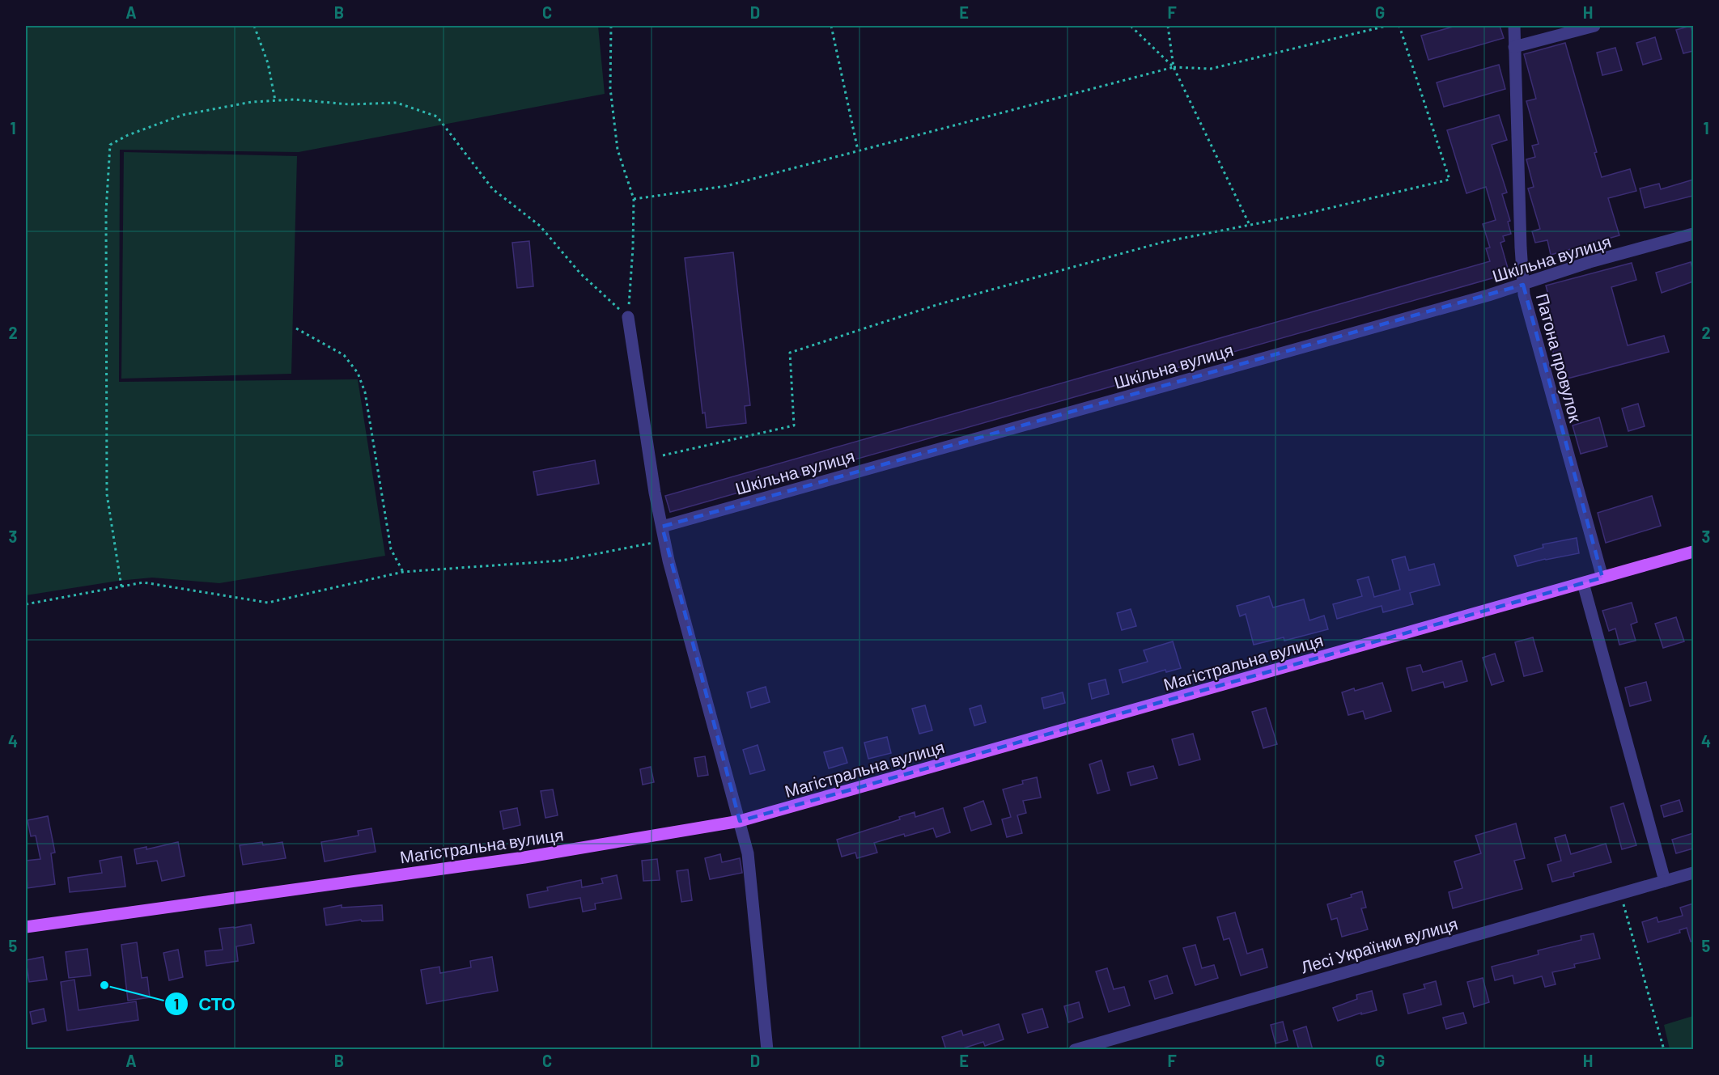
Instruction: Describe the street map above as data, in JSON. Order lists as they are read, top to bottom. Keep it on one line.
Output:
{"streets":{"main road":["Магістральна вулиця"],"street":["Шкільна вулиця","Патона провулок","Лесі Українки вулиця"]},"crossings":[["Шкільна вулиця","Патона провулок"],["Патона провулок","Магістральна вулиця"]],"places":["СТО"],"grid":{"columns":["A","B","C","D","E","F","G","H"],"rows":["1","2","3","4","5"]}}
